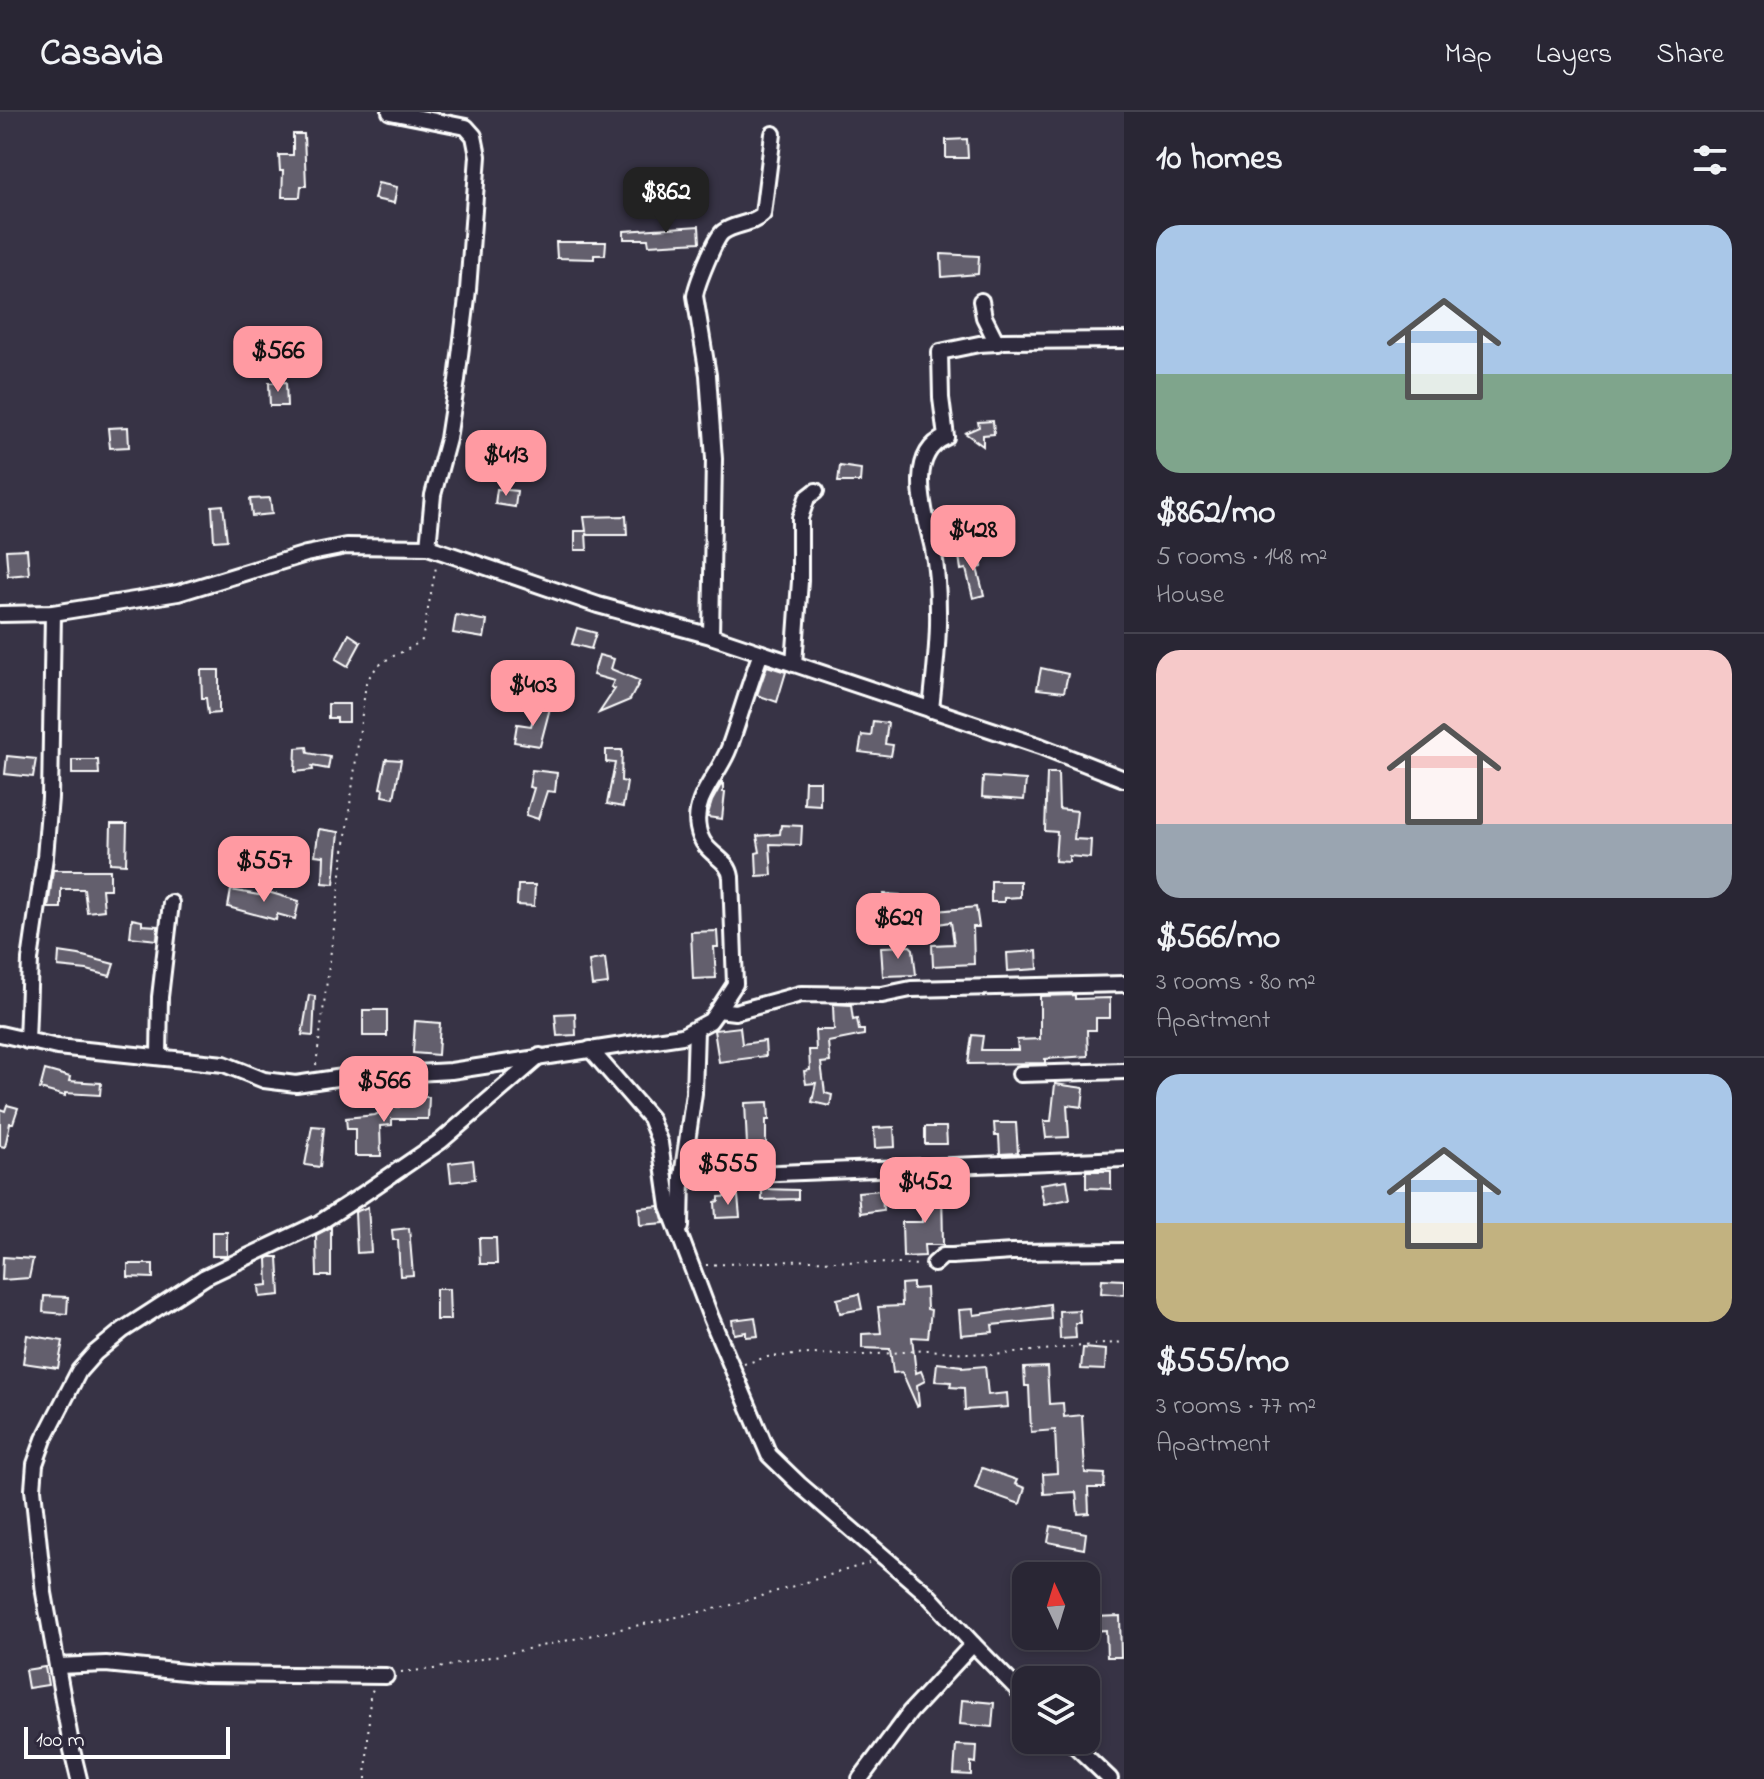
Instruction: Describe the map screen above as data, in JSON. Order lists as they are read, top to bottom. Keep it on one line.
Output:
{"scale_bar":"100 m","north":"top","page":{"header":"Casavia","nav":["Map","Layers","Share"],"heading":"10 homes","price":["$862","$566","$413","$428","$403","$557","$629","$566","$555","$452"],"list":[{"name":"$862/mo","note":"5 rooms · 148 m² · House"},{"name":"$566/mo","note":"3 rooms · 80 m² · Apartment"},{"name":"$555/mo","note":"3 rooms · 77 m² · Apartment"}],"scale":"100 m"}}
